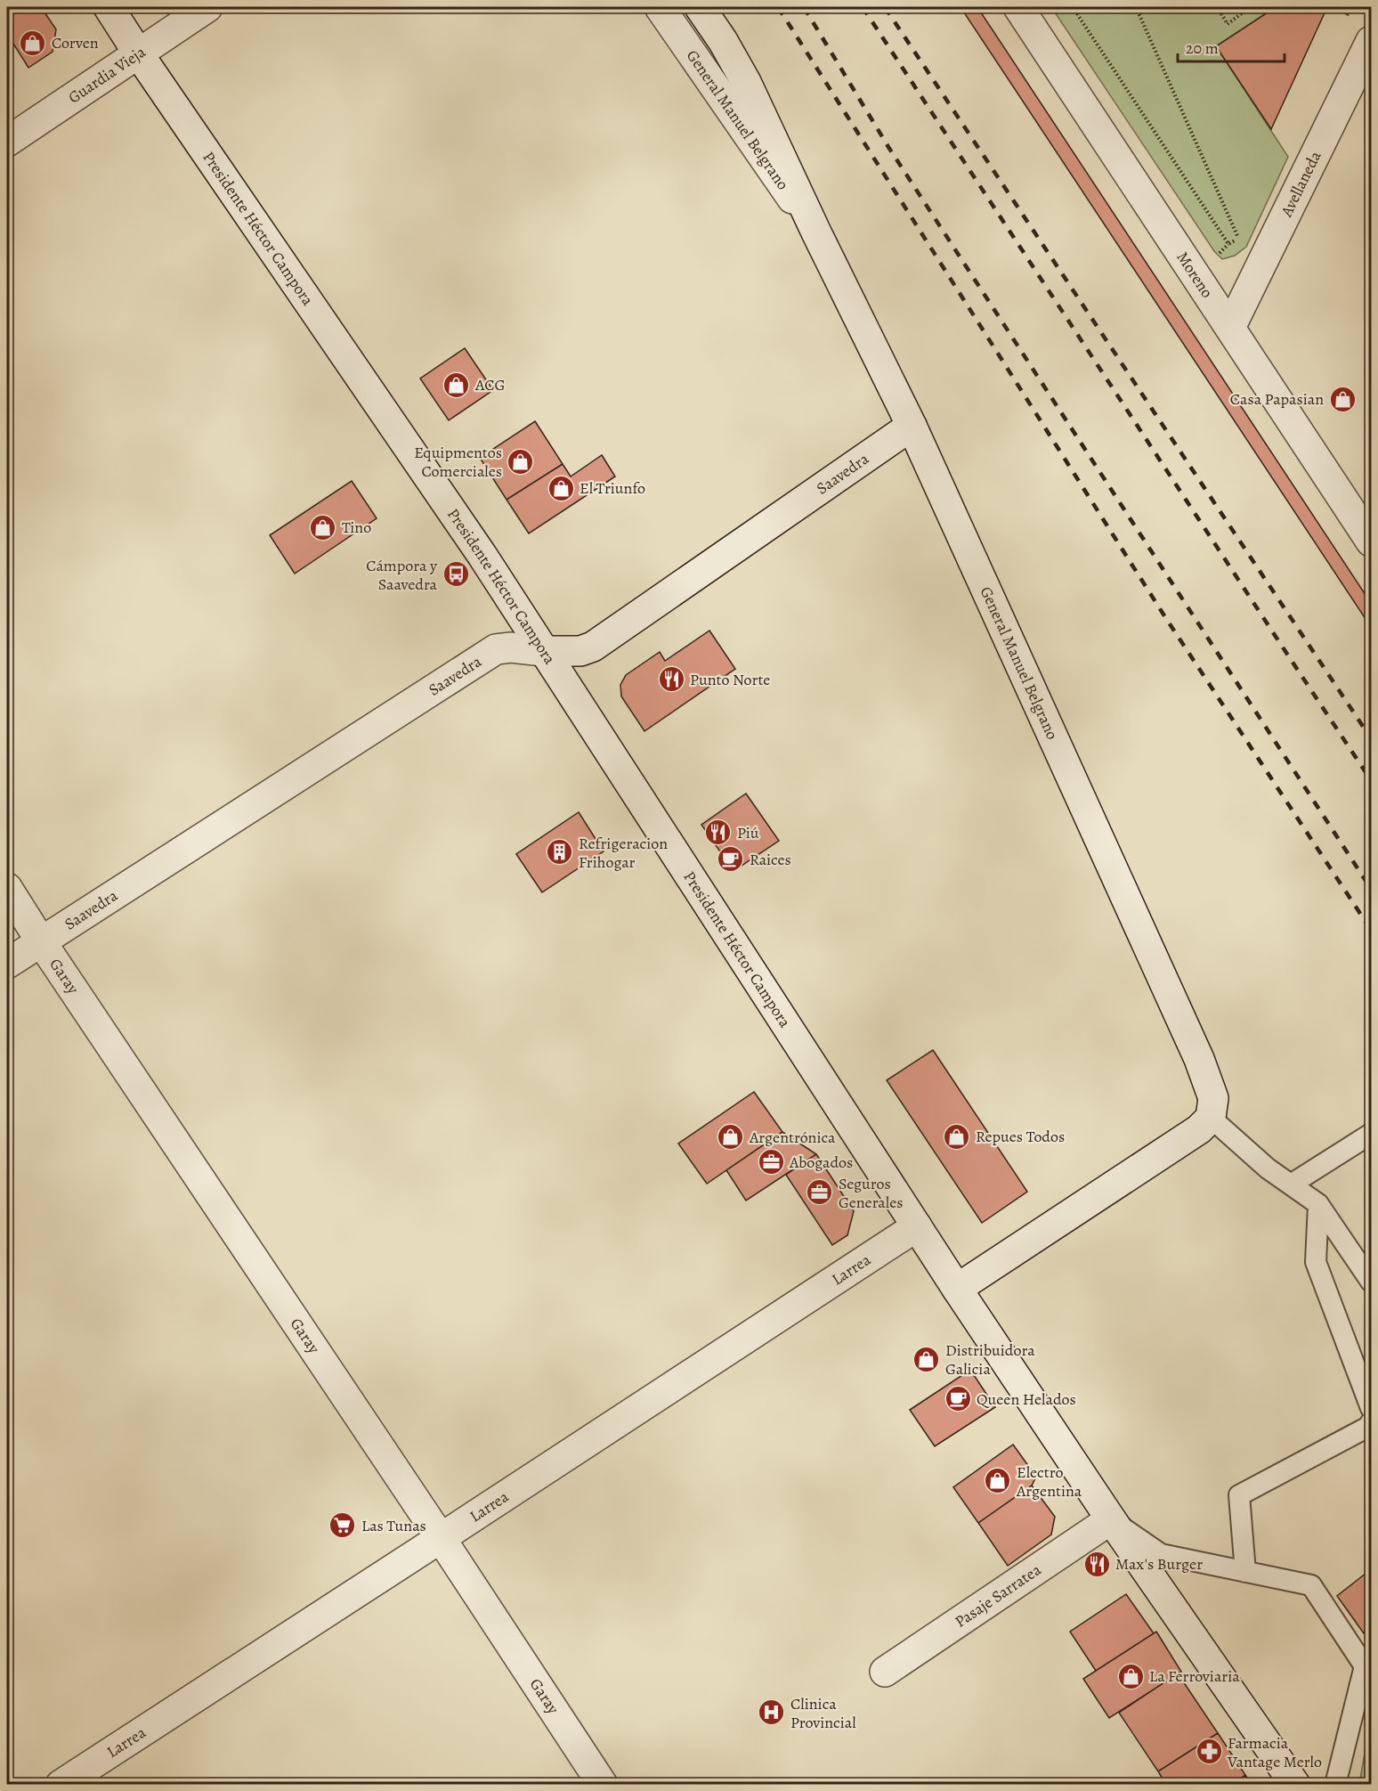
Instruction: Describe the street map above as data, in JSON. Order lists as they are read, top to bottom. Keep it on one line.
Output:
{"streets":{"street":["Guardia Vieja","General Manuel Belgrano","Avellaneda","Presidente Héctor Campora","Moreno","Saavedra","Garay","Larrea","Pasaje Sarratea"]},"crossings":[["Guardia Vieja","Presidente Héctor Campora"],["General Manuel Belgrano","Saavedra"],["Avellaneda","Moreno"],["Presidente Héctor Campora","Saavedra"],["Presidente Héctor Campora","Larrea"],["Presidente Héctor Campora","Pasaje Sarratea"],["Saavedra","Garay"],["Garay","Larrea"]],"places":{"shop":["Corven","ACG","Casa Papasian","Equipmentos Comerciales","El Triunfo","Tino","Repues Todos","Argentrónica","Distribuidora Galicia","Electro Argentina","La Ferroviaria"],"bus stop":["Cámpora y Saavedra"],"restaurant":["Punto Norte","Piú","Max's Burger"],"building":["Refrigeracion Frihogar"],"cafe":["Raices","Queen Helados"],"office":["Abogados","Seguros Generales"],"supermarket":["Las Tunas"],"hospital":["Clinica Provincial"],"pharmacy":["Farmacia Vantage Merlo"]},"scale_bar":"20 m"}
